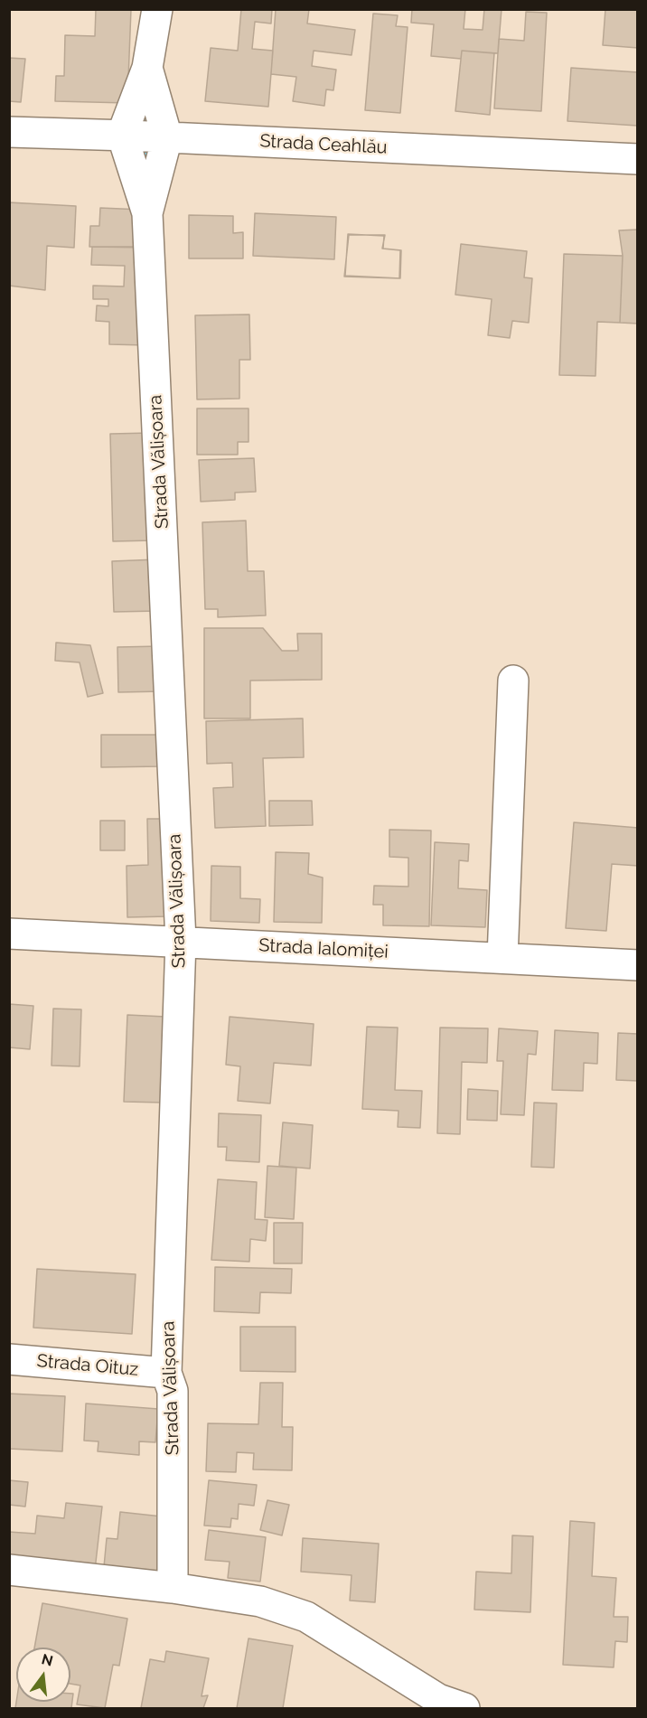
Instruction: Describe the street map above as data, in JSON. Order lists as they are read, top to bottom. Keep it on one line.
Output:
{"streets":{"street":["Strada Ceahlău","Strada Vălișoara","Strada Ialomiței","Strada Oituz"]},"crossings":[["Strada Ceahlău","Strada Vălișoara"],["Strada Vălișoara","Strada Ialomiței"],["Strada Vălișoara","Strada Oituz"]],"north":"top"}
